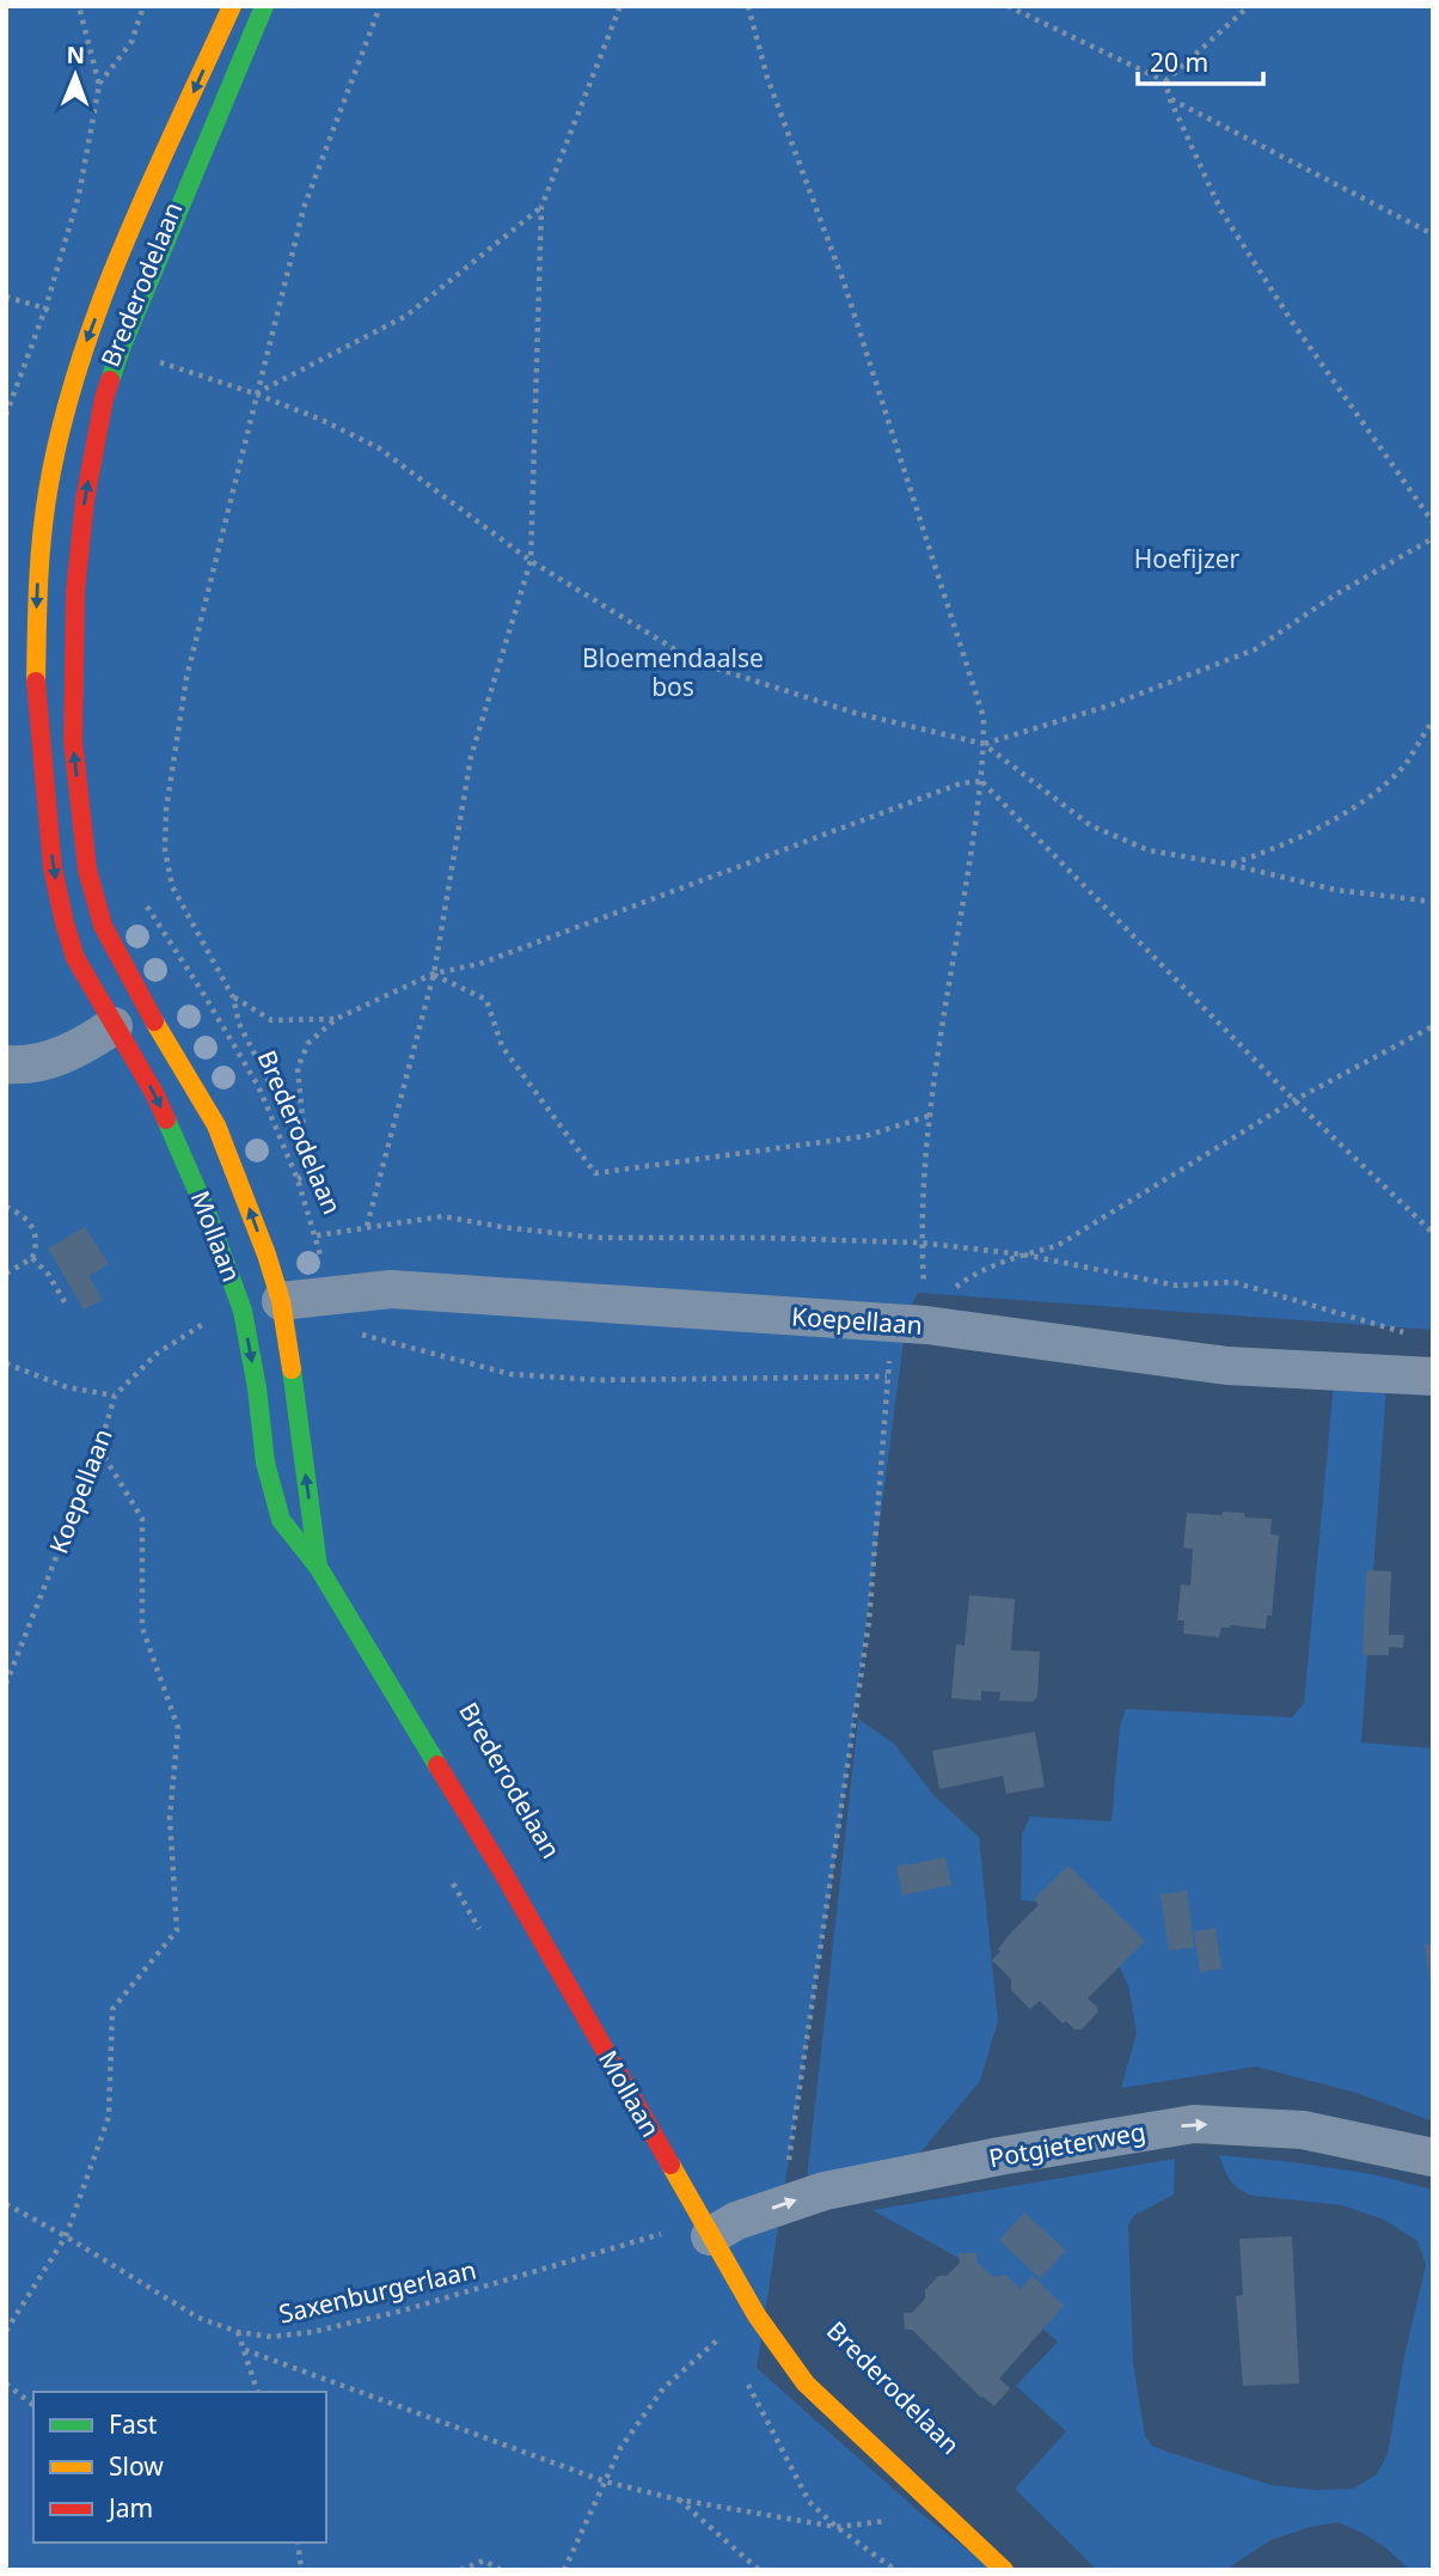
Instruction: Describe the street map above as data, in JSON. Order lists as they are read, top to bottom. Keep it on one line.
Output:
{"streets":{"street":["Brederodelaan","Mollaan","Koepellaan","Potgieterweg"],"path":["Saxenburgerlaan"]},"crossings":[["Brederodelaan","Mollaan"],["Brederodelaan","Koepellaan"],["Mollaan","Koepellaan"],["Mollaan","Potgieterweg"],["Mollaan","Saxenburgerlaan"],["Potgieterweg","Saxenburgerlaan"]],"one_way":["Potgieterweg"],"parks":["Hoefijzer","Bloemendaalse bos"],"legend":["Fast","Slow","Jam"],"scale_bar":"20 m","north":"top"}
